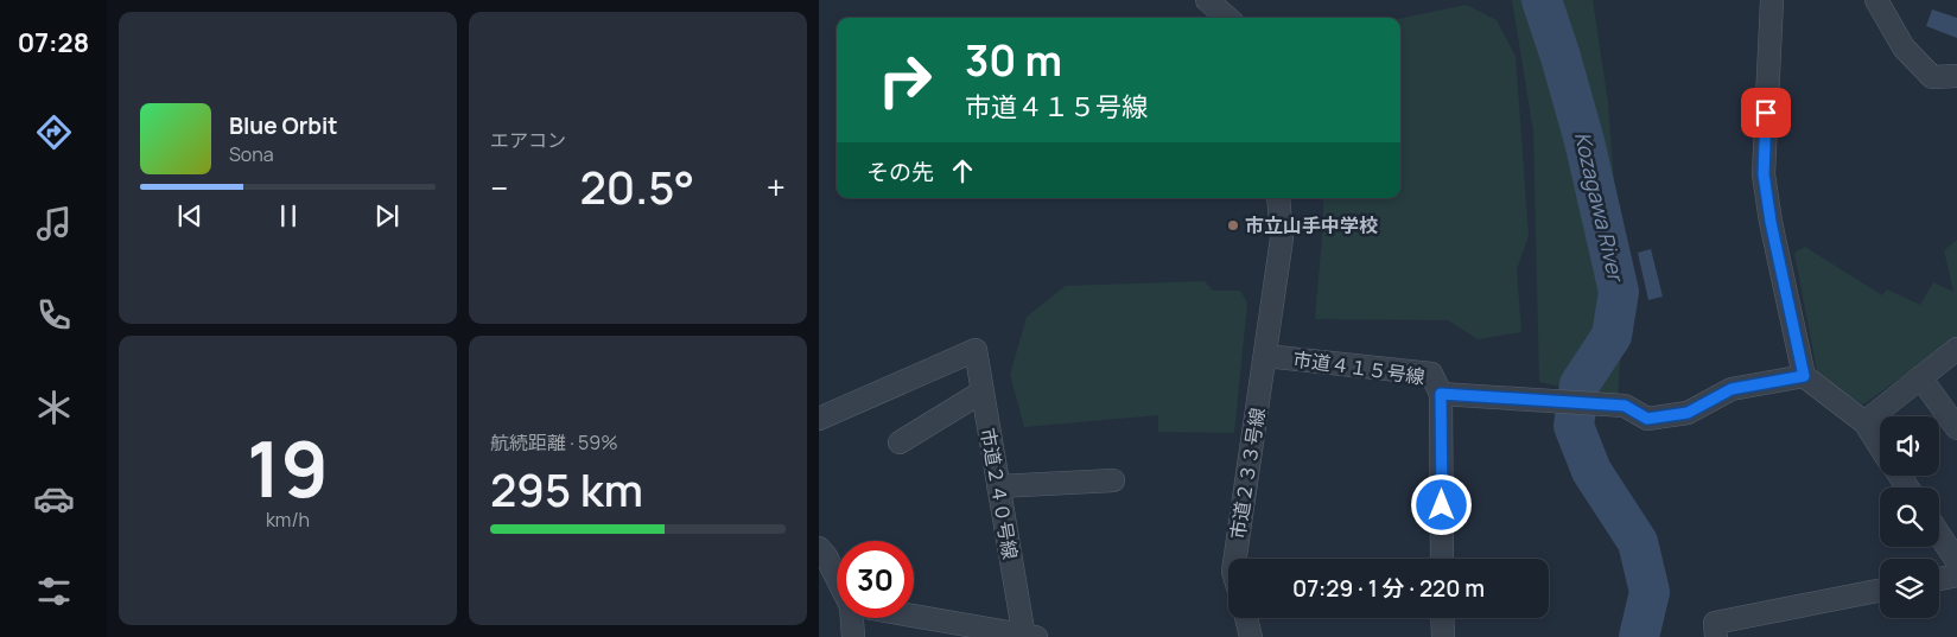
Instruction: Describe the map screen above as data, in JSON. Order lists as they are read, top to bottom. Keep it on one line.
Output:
{"streets":{"street":["市道４１５号線","市道２３３号線","市道２４０号線"]},"crossings":[["市道４１５号線","市道２３３号線"]],"water":["Kozagawa River"],"places":["市立山手中学校"],"page":{"tabs":"07:28","tile":["エアコン",["19","km/h"],["航続距離 · 59%","295 km"]],"turn":["30 m","市道４１５号線"],"song":["Blue Orbit","Sona"],"then":"その先","heat":["−","20.5°","+"],"limit":"30","trip":"07:29 · 1 分 · 220 m"}}
